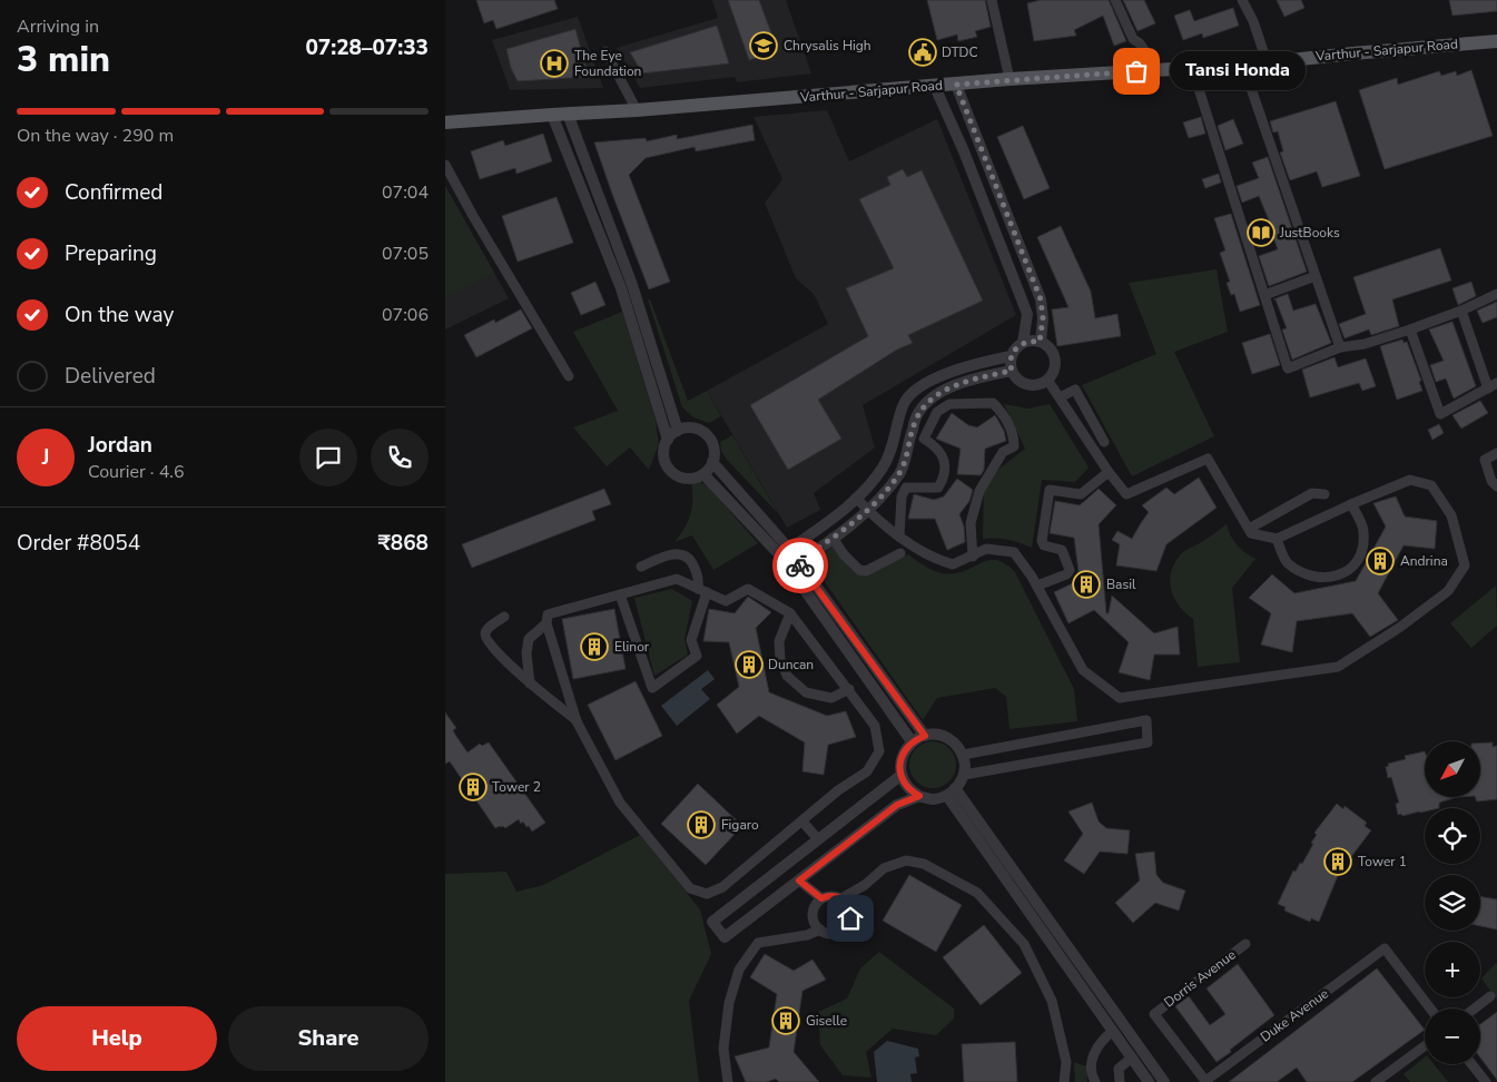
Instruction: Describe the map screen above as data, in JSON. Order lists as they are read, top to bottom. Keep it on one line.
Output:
{"streets":{"main road":["Varthur - Sarjapur Road"],"street":["Dorris Avenue","Duke Avenue"]},"crossings":[["Dorris Avenue","Duke Avenue"]],"places":{"school or university":["Chrysalis High"],"public building":["DTDC"],"hospital":["The Eye Foundation"],"other":["Tansi Honda"],"library":["JustBooks"],"building":["Andrina","Basil","Elinor","Duncan","Tower 2","Figaro","Tower 1","Giselle"]},"north":"bottom left","page":{"heading":["3 min","Arriving in","07:28–07:33"],"panel":["Jordan","Courier · 4.6","Order #8054","₹868"],"bubble":"Tansi Honda","bar":"On the way · 290 m","list":[["Confirmed","07:04"],["Preparing","07:05"],["On the way","07:06"],"Delivered"],"round":"J","map_buttons":["+","−"],"buttons":["Help","Share"]}}
